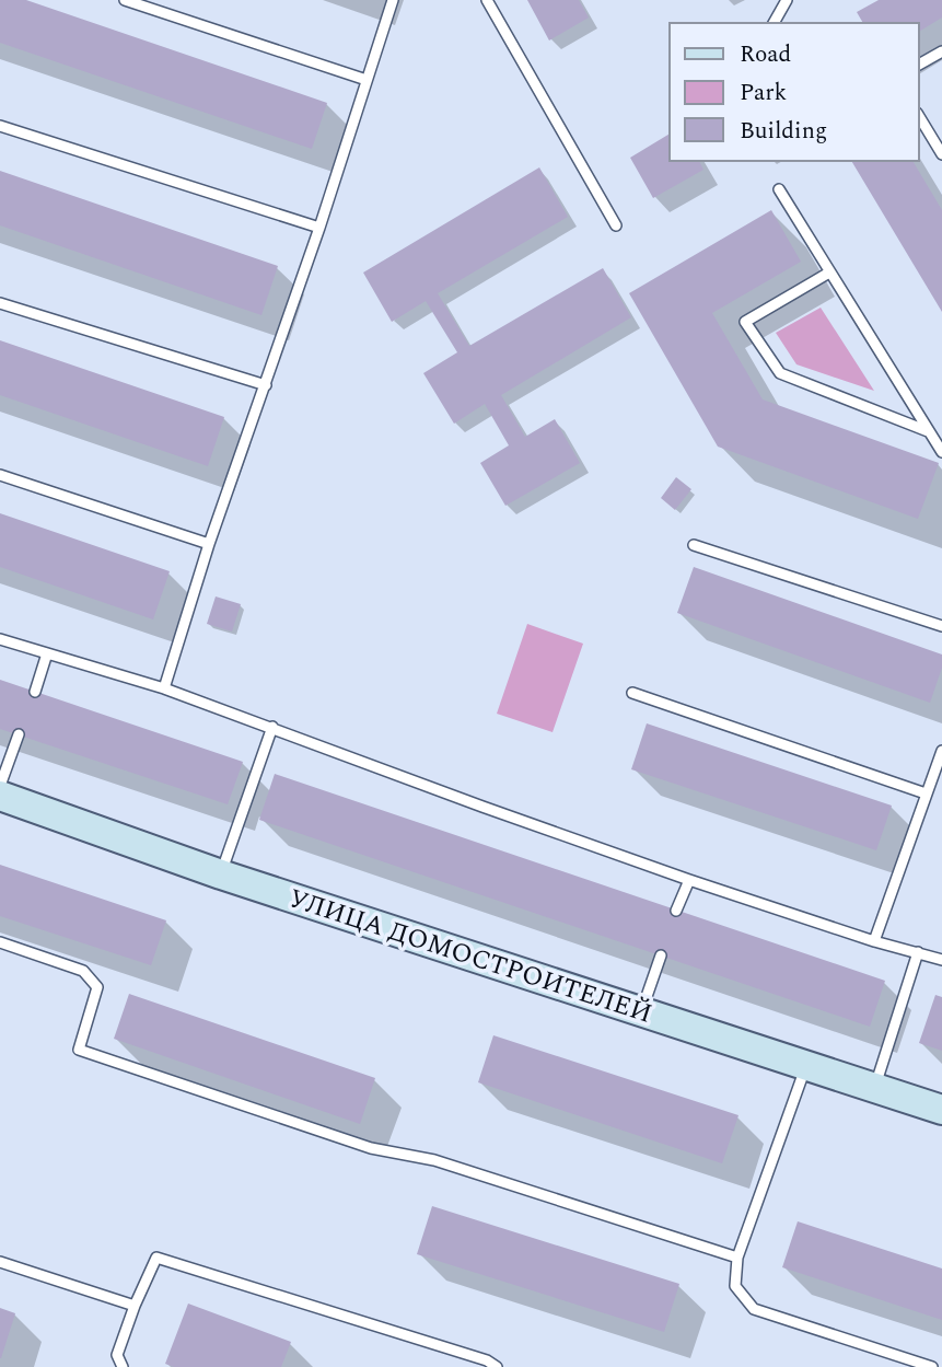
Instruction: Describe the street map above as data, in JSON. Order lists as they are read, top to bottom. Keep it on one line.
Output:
{"streets":{"street":["УЛИЦА ДОМОСТРОИТЕЛЕЙ"]},"legend":["Road","Park","Building"]}
